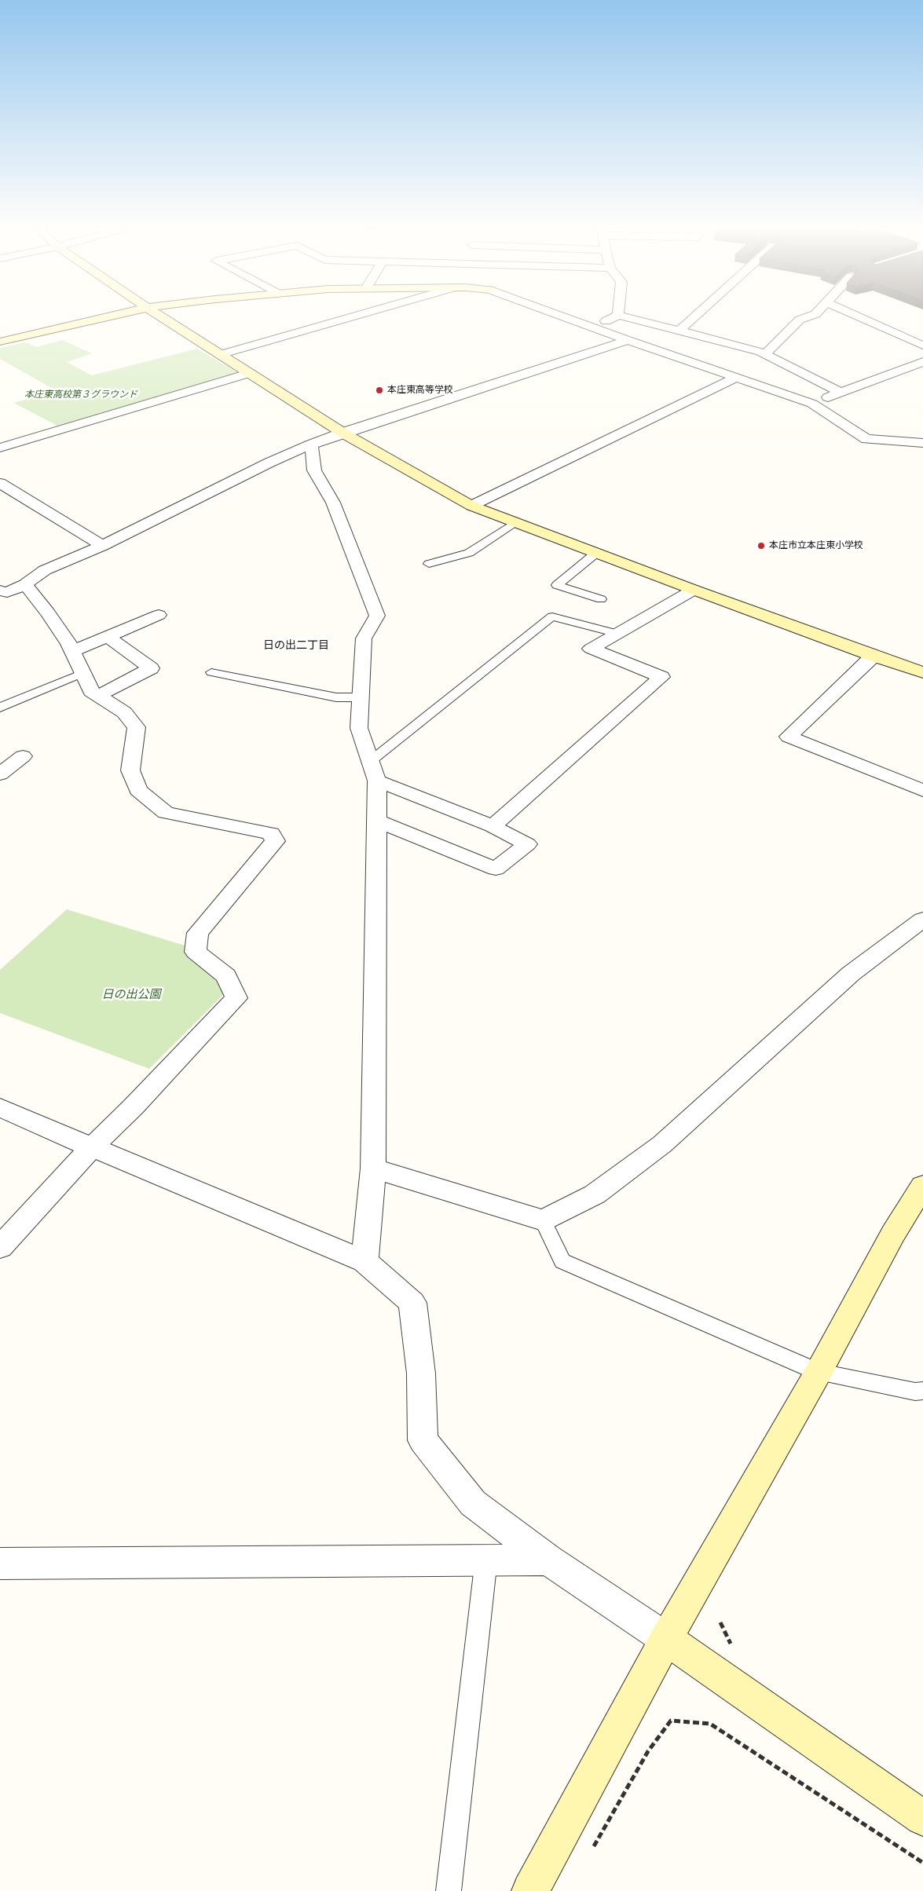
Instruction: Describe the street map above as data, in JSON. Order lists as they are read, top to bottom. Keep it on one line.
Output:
{"districts":["日の出二丁目"],"parks":["本庄東高校第３グラウンド","日の出公園"],"places":["本庄東高等学校","本庄市立本庄東小学校"]}
